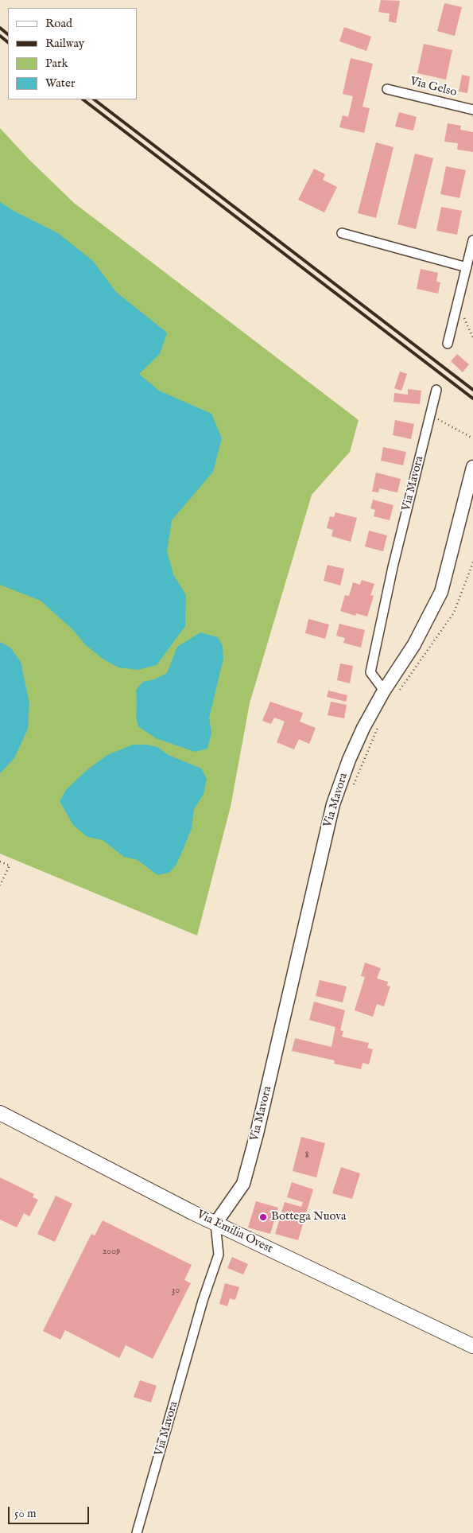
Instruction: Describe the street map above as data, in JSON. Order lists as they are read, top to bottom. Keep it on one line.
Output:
{"streets":{"main road":["Via Emilia Ovest"],"street":["Via Gelso","Via Mavora"]},"crossings":[["Via Mavora","Via Emilia Ovest"]],"places":["Bottega Nuova"],"house_numbers":["8","2009","30"],"legend":["Road","Railway","Park","Water"],"scale_bar":"50 m"}
